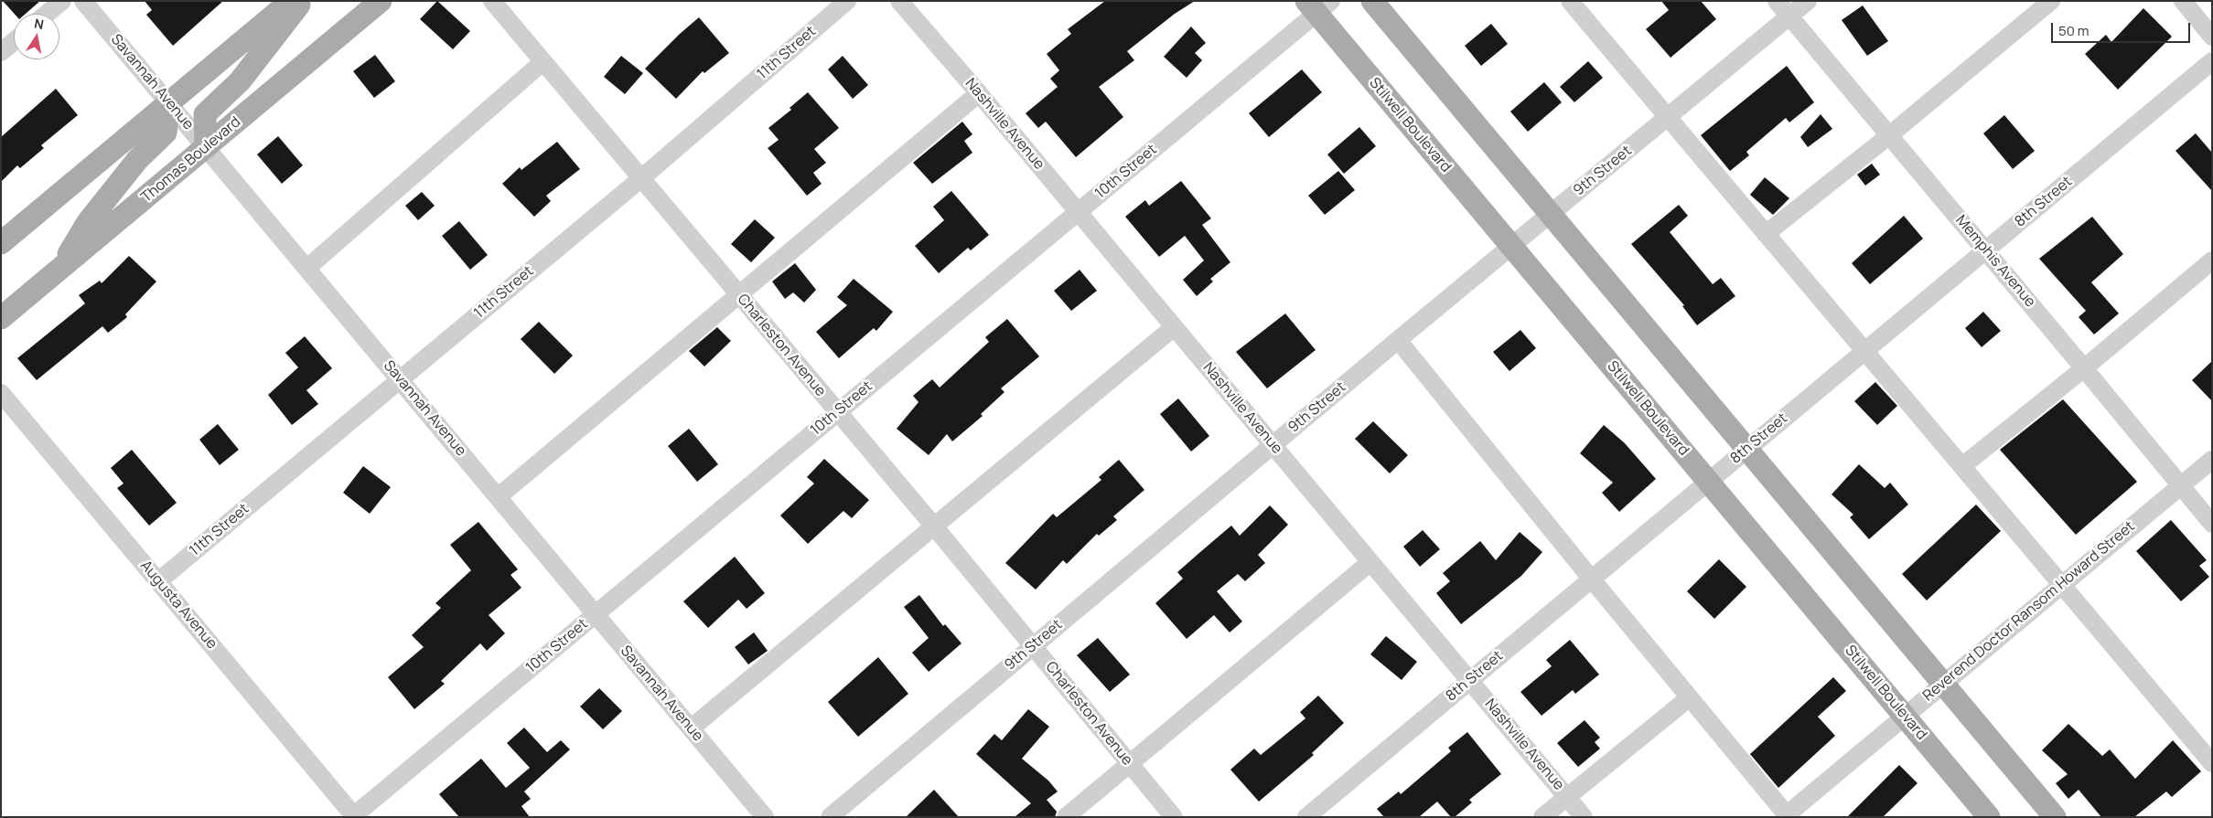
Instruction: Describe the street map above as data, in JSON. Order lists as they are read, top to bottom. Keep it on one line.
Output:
{"streets":{"main road":["Stilwell Boulevard","Thomas Boulevard"],"street":["11th Street","Savannah Avenue","Nashville Avenue","9th Street","10th Street","8th Street","Memphis Avenue","Charleston Avenue","Augusta Avenue","Reverend Doctor Ransom Howard Street"]},"crossings":[["11th Street","Savannah Avenue"],["11th Street","Charleston Avenue"],["11th Street","Augusta Avenue"],["Savannah Avenue","Thomas Boulevard"],["Savannah Avenue","10th Street"],["Nashville Avenue","9th Street"],["Nashville Avenue","10th Street"],["Nashville Avenue","8th Street"],["Stilwell Boulevard","9th Street"],["Stilwell Boulevard","10th Street"],["Stilwell Boulevard","8th Street"],["Stilwell Boulevard","Reverend Doctor Ransom Howard Street"],["9th Street","Memphis Avenue"],["9th Street","Charleston Avenue"],["10th Street","Charleston Avenue"],["10th Street","Augusta Avenue"],["8th Street","Memphis Avenue"],["Memphis Avenue","Reverend Doctor Ransom Howard Street"]],"scale_bar":"50 m","north":"top"}
